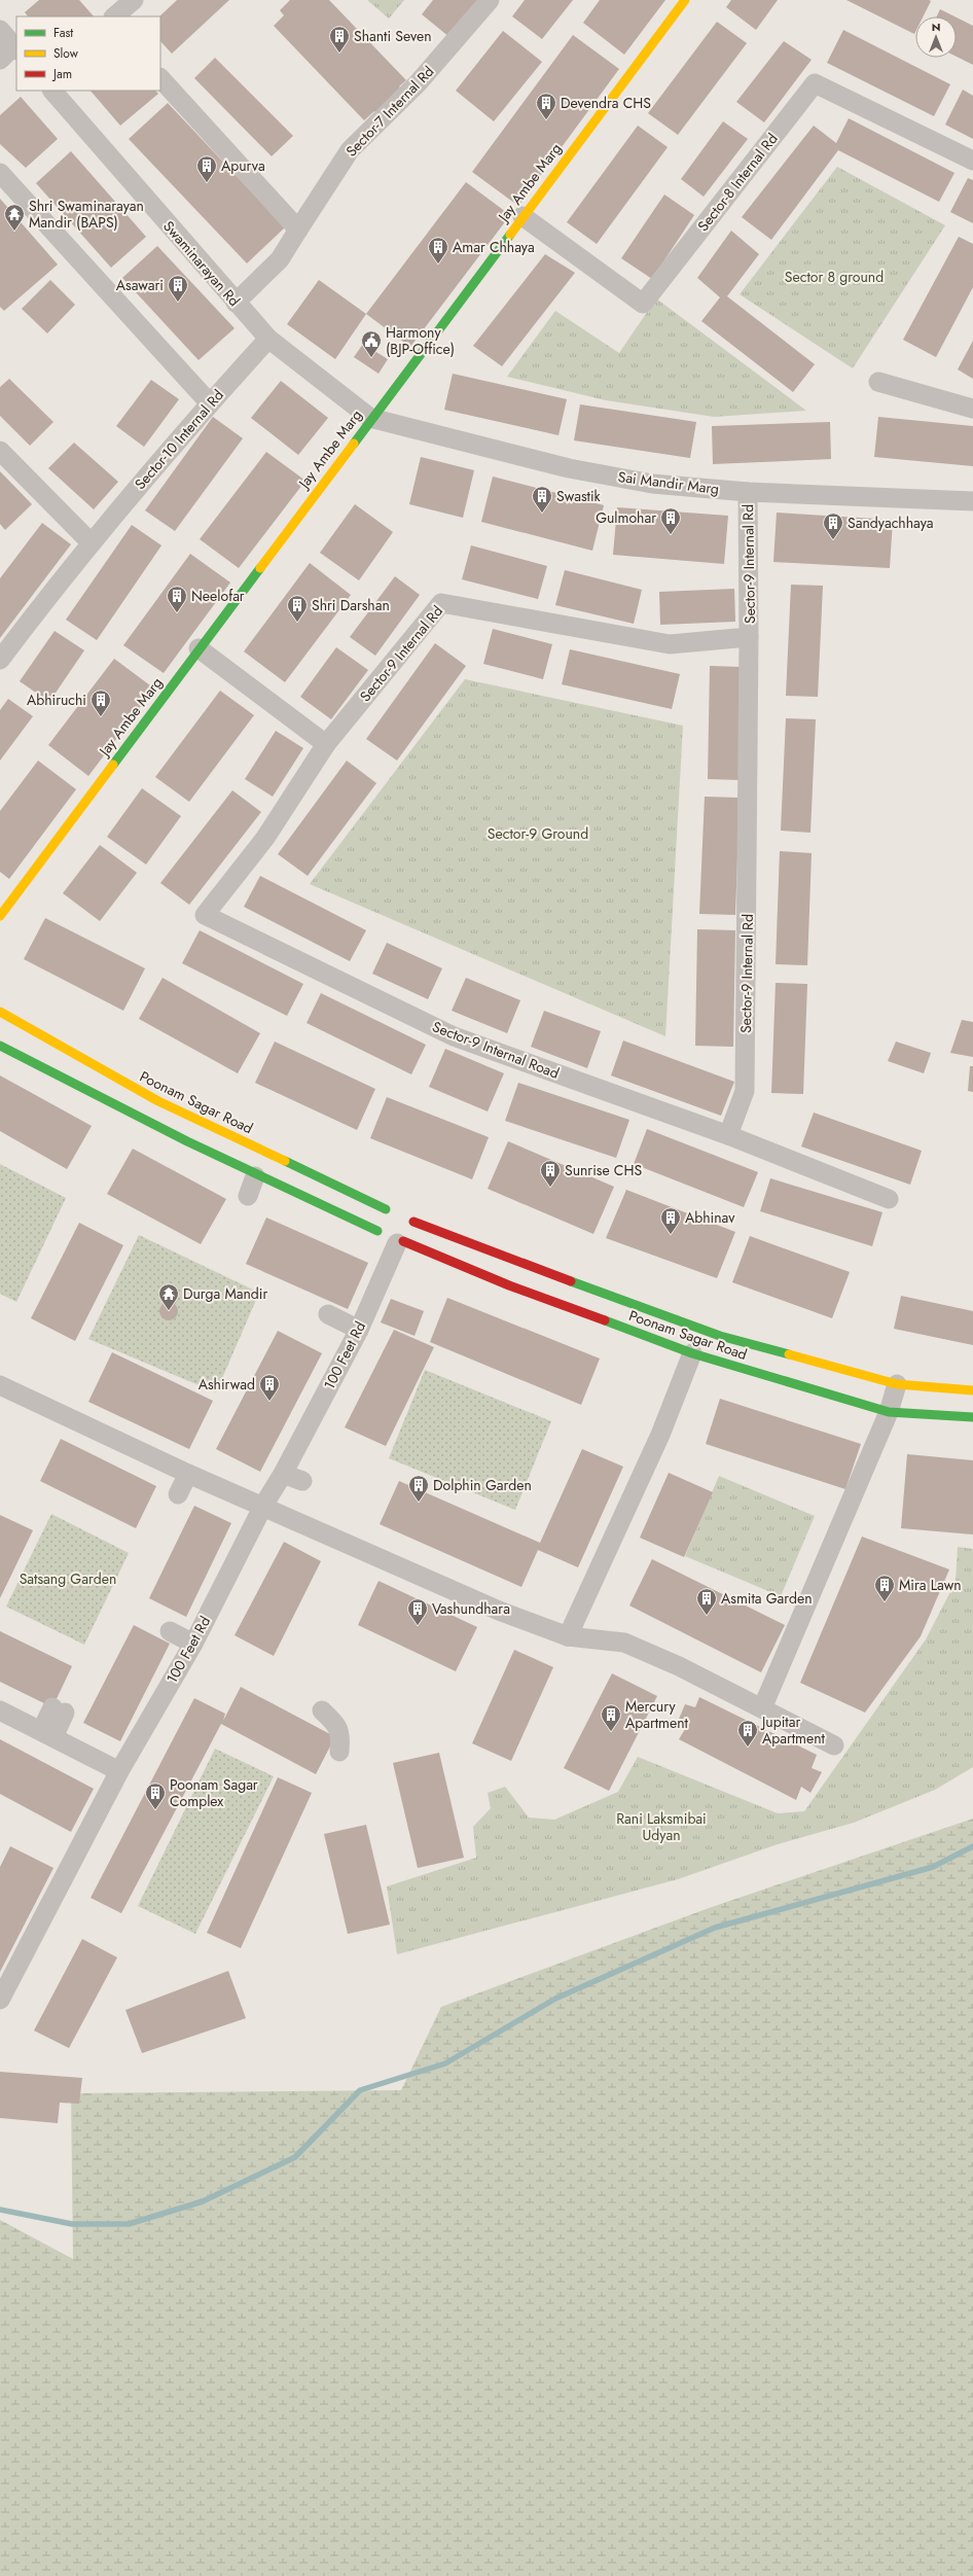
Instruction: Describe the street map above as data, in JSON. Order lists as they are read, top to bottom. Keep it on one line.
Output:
{"streets":{"main road":["Jay Ambe Marg","Poonam Sagar Road"],"street":["Sector-7 Internal Rd","Sector-8 Internal Rd","Swaminarayan Rd","Sector-10 Internal Rd","Sai Mandir Marg","Sector-9 Internal Rd","Sector-9 Internal Road","100 Feet Rd"]},"crossings":[["Sector-7 Internal Rd","Swaminarayan Rd"],["Jay Ambe Marg","Sector-8 Internal Rd"],["Jay Ambe Marg","Swaminarayan Rd"],["Jay Ambe Marg","Sai Mandir Marg"],["Swaminarayan Rd","Sector-10 Internal Rd"],["Swaminarayan Rd","Sai Mandir Marg"],["Sai Mandir Marg","Sector-9 Internal Rd"],["Sector-9 Internal Rd","Sector-9 Internal Road"],["Poonam Sagar Road","100 Feet Rd"]],"parks":["Sector 8 ground","Sector-9 Ground","Satsang Garden","Rani Laksmibai Udyan"],"places":{"building":["Shanti Seven","Devendra CHS","Apurva","Amar Chhaya","Asawari","Swastik","Gulmohar","Sandyachhaya","Neelofar","Shri Darshan","Abhiruchi","Sunrise CHS","Abhinav","Ashirwad","Dolphin Garden","Mira Lawn","Asmita Garden","Vashundhara","Mercury Apartment","Jupitar Apartment","Poonam Sagar Complex"],"temple":["Shri Swaminarayan Mandir (BAPS)","Durga Mandir"],"public building":["Harmony (BJP-Office)"]},"legend":["Fast","Slow","Jam"],"north":"top"}
